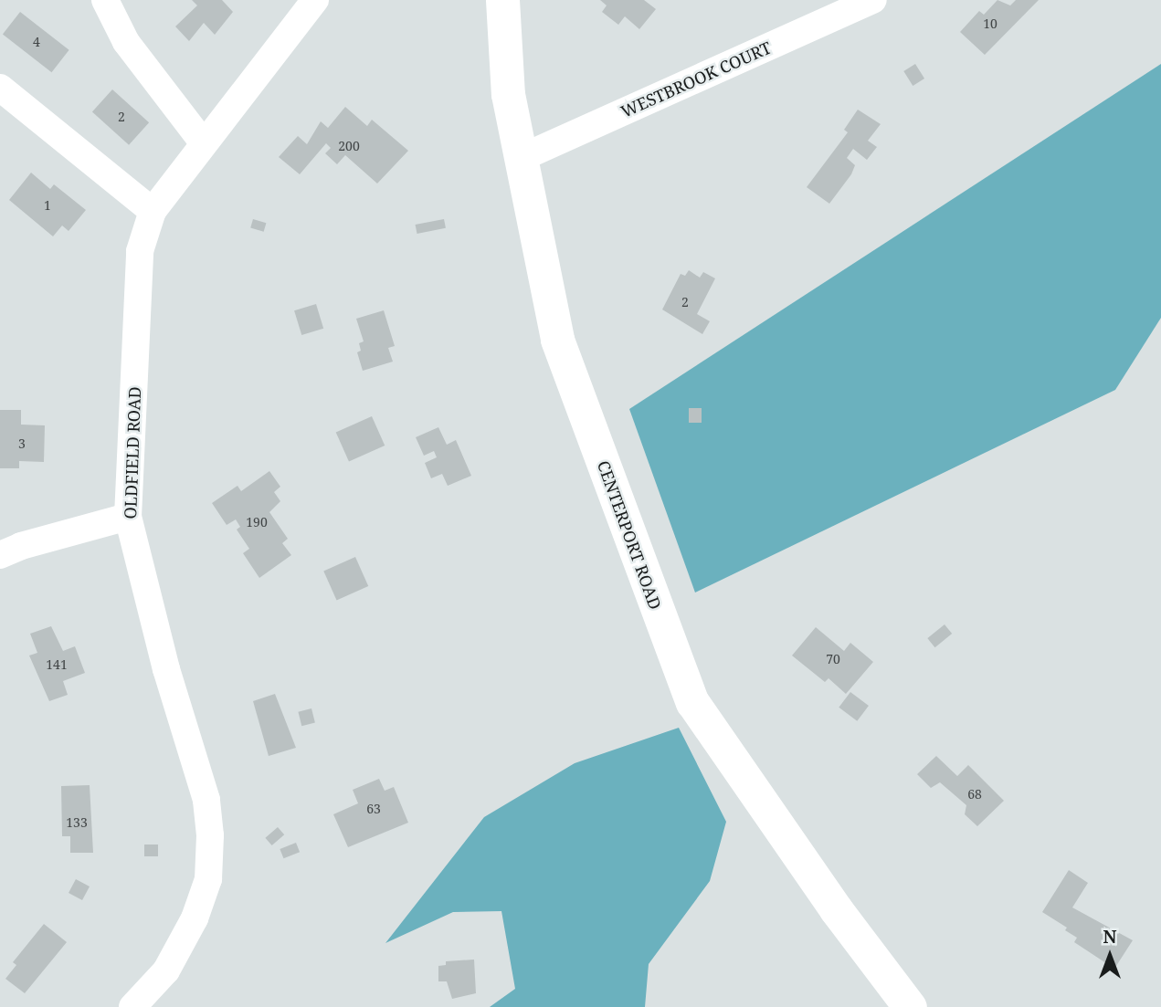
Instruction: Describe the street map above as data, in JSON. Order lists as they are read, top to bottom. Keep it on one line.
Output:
{"streets":{"main road":["CENTERPORT ROAD"],"street":["WESTBROOK COURT","OLDFIELD ROAD"]},"crossings":[["WESTBROOK COURT","CENTERPORT ROAD"]],"house_numbers":["10","4","2","200","1","2","3","190","70","141","68","63","133"],"north":"top"}
